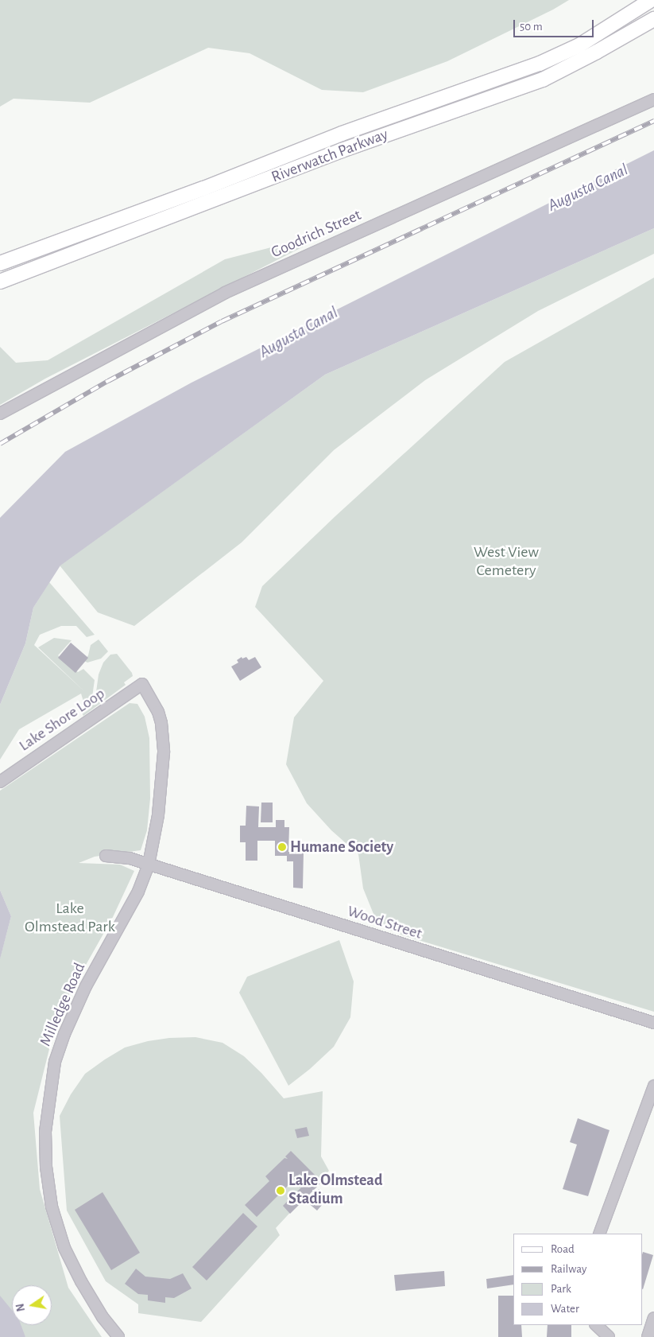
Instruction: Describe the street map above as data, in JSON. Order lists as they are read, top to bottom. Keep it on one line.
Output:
{"streets":{"main road":["Riverwatch Parkway"],"street":["Goodrich Street","Lake Shore Loop","Wood Street","Milledge Road"]},"crossings":[["Lake Shore Loop","Milledge Road"],["Wood Street","Milledge Road"]],"water":["Augusta Canal"],"parks":["West View Cemetery","Lake Olmstead Park"],"places":["Humane Society","Lake Olmstead Stadium"],"legend":["Road","Railway","Park","Water"],"scale_bar":"50 m","north":"left"}
